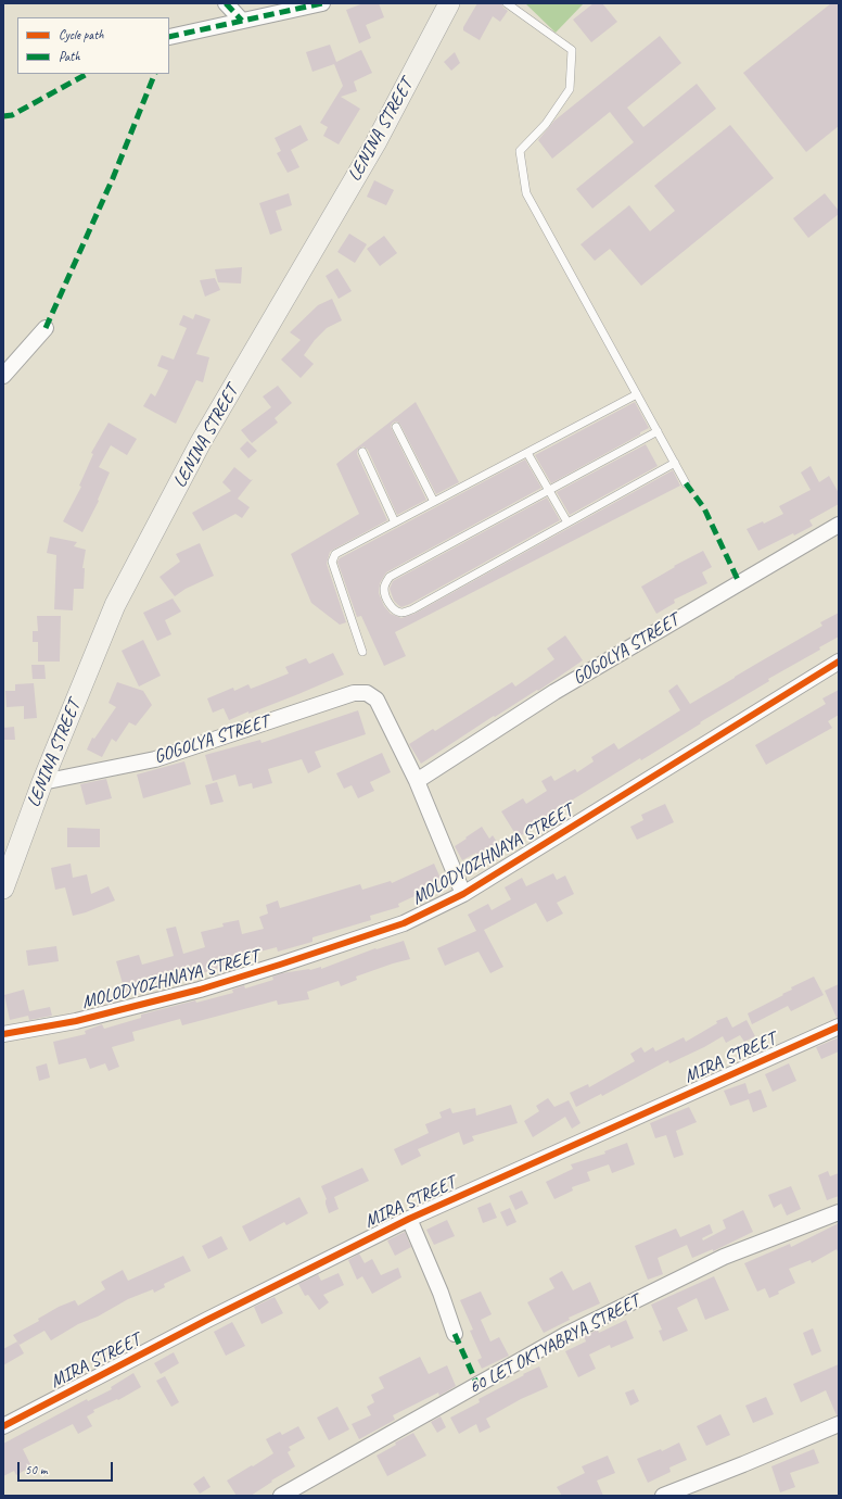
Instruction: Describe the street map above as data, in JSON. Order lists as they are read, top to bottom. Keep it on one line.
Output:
{"streets":{"main road":["LENINA STREET"],"street":["GOGOLYA STREET","MOLODYOZHNAYA STREET","MIRA STREET","60 LET OKTYABRYA STREET"]},"crossings":[["LENINA STREET","GOGOLYA STREET"]],"legend":["Cycle path","Path"],"scale_bar":"50 m"}
